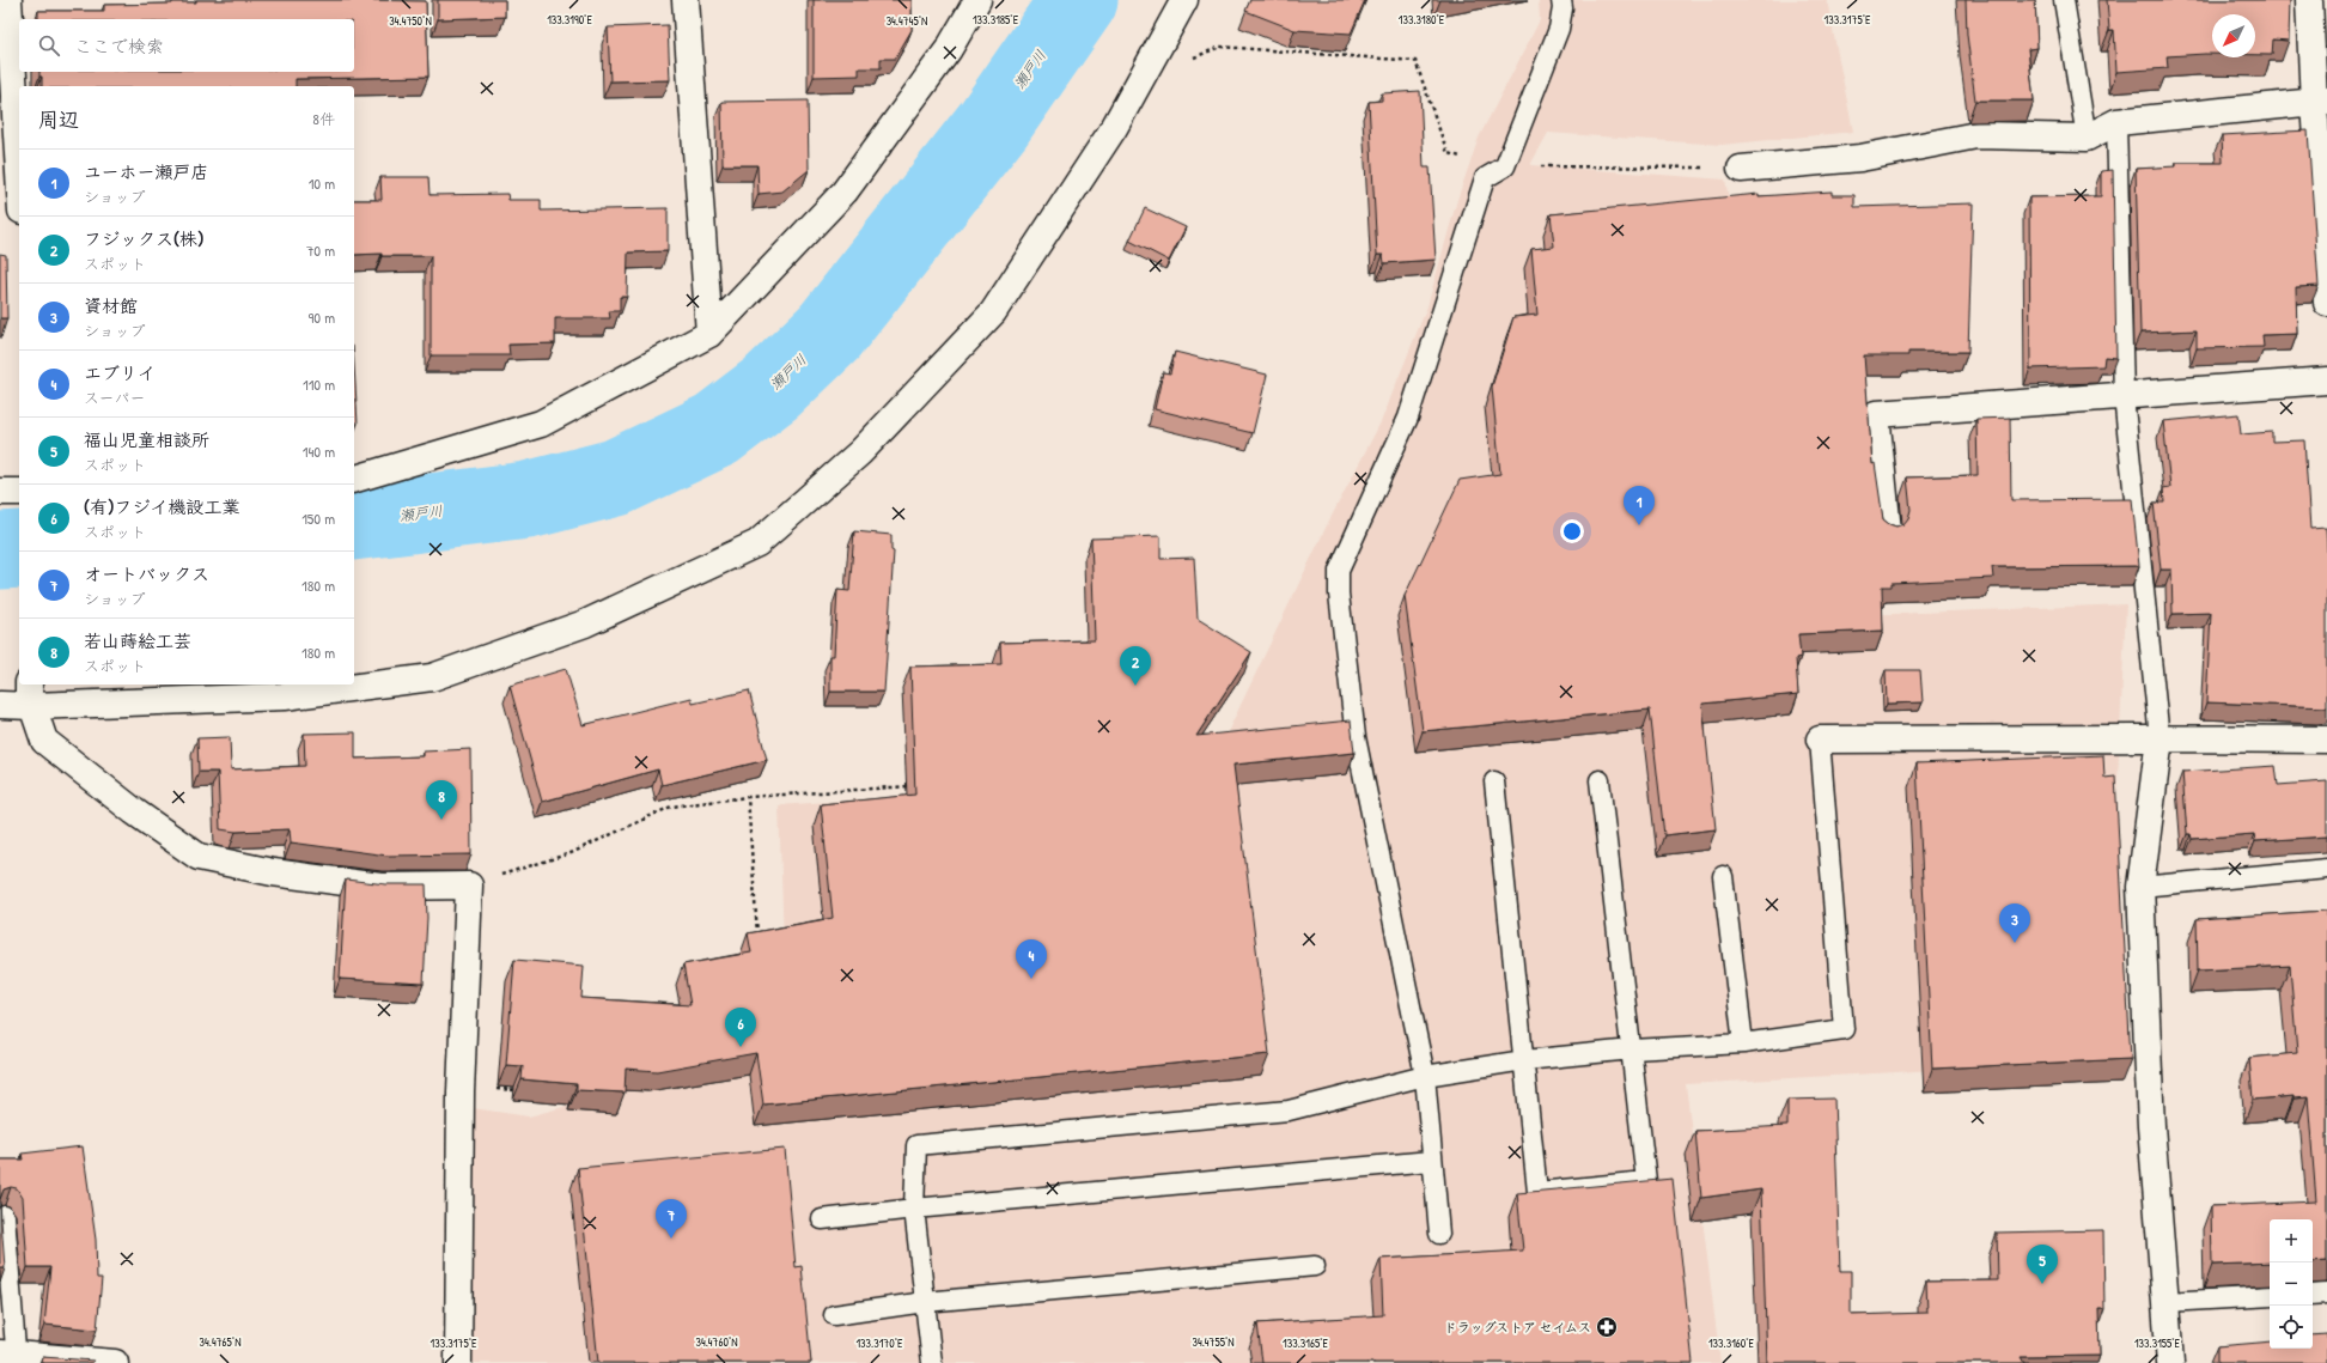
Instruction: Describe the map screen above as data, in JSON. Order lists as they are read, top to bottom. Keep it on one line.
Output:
{"water":["瀬戸川"],"places":{"pharmacy":["ドラッグストア セイムス"]},"north":"bottom left","page":{"search":"ここで検索","heading":["周辺","8件"],"list":[{"mark":"1","name":"ユーホー瀬戸店","note":"ショップ","value":"10 m"},{"mark":"2","name":"フジックス(株)","note":"スポット","value":"70 m"},{"mark":"3","name":"資材館","note":"ショップ","value":"90 m"},{"mark":"4","name":"エブリイ","note":"スーパー","value":"110 m"},{"mark":"5","name":"福山児童相談所","note":"スポット","value":"140 m"},{"mark":"6","name":"(有)フジイ機設工業","note":"スポット","value":"150 m"},{"mark":"7","name":"オートバックス","note":"ショップ","value":"180 m"},{"mark":"8","name":"若山蒔絵工芸","note":"スポット","value":"180 m"}],"pins":["1","2","8","3","4","6","7","5"],"map_buttons":["+","−"]},"coordinates":["133.3190°E","133.3185°E","133.3180°E","133.3175°E","34.4750°N","34.4745°N","34.4765°N","34.4760°N","34.4755°N","133.3170°E","133.3165°E","133.3160°E","133.3155°E"]}
